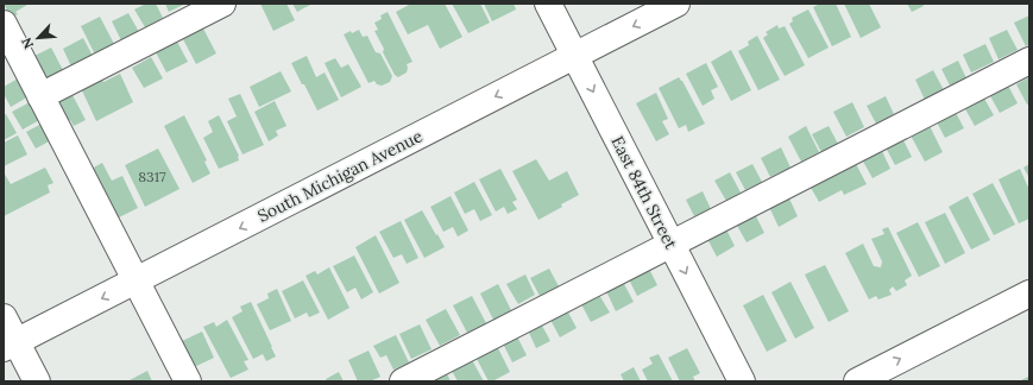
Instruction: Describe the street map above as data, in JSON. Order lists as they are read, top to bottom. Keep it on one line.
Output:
{"streets":{"street":["South Michigan Avenue","East 84th Street"]},"crossings":[["South Michigan Avenue","East 84th Street"]],"one_way":["East 84th Street"],"house_numbers":["8317"],"north":"bottom left"}
